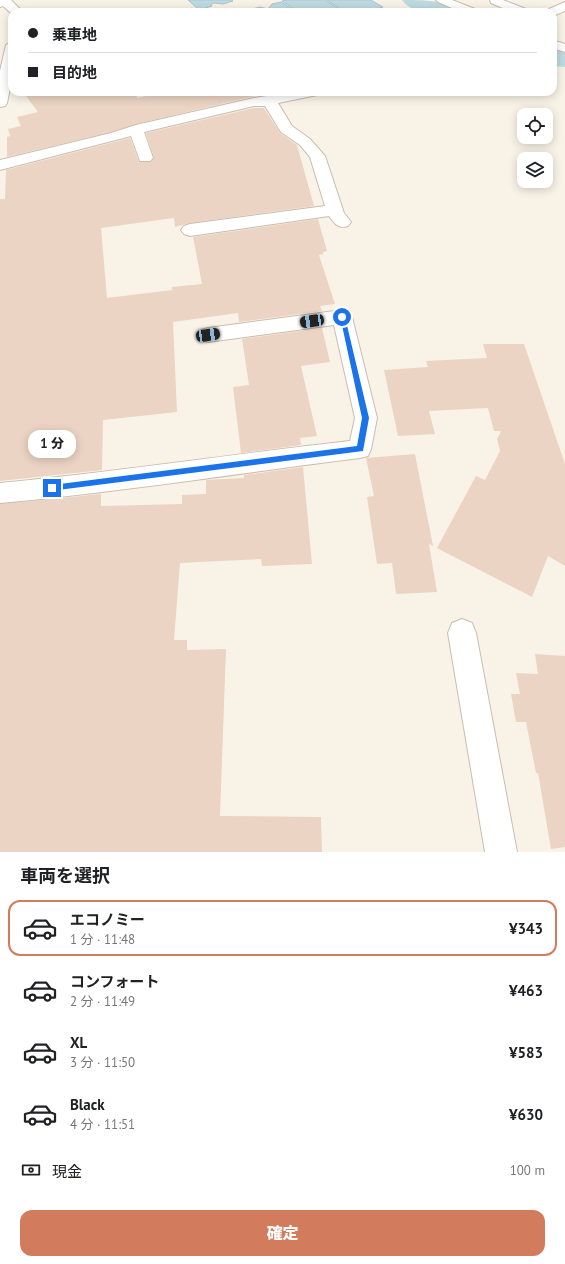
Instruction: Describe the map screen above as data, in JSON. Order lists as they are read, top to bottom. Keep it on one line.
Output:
{"page":{"banner":["乗車地","目的地"],"bubble":"1 分","heading":"車両を選択","list":[{"name":"エコノミー","note":"1 分 · 11:48","value":"¥343"},{"name":"コンフォート","note":"2 分 · 11:49","value":"¥463"},{"name":"XL","note":"3 分 · 11:50","value":"¥583"},{"name":"Black","note":"4 分 · 11:51","value":"¥630"}],"pay":["現金","100 m"],"buttons":"確定"}}
